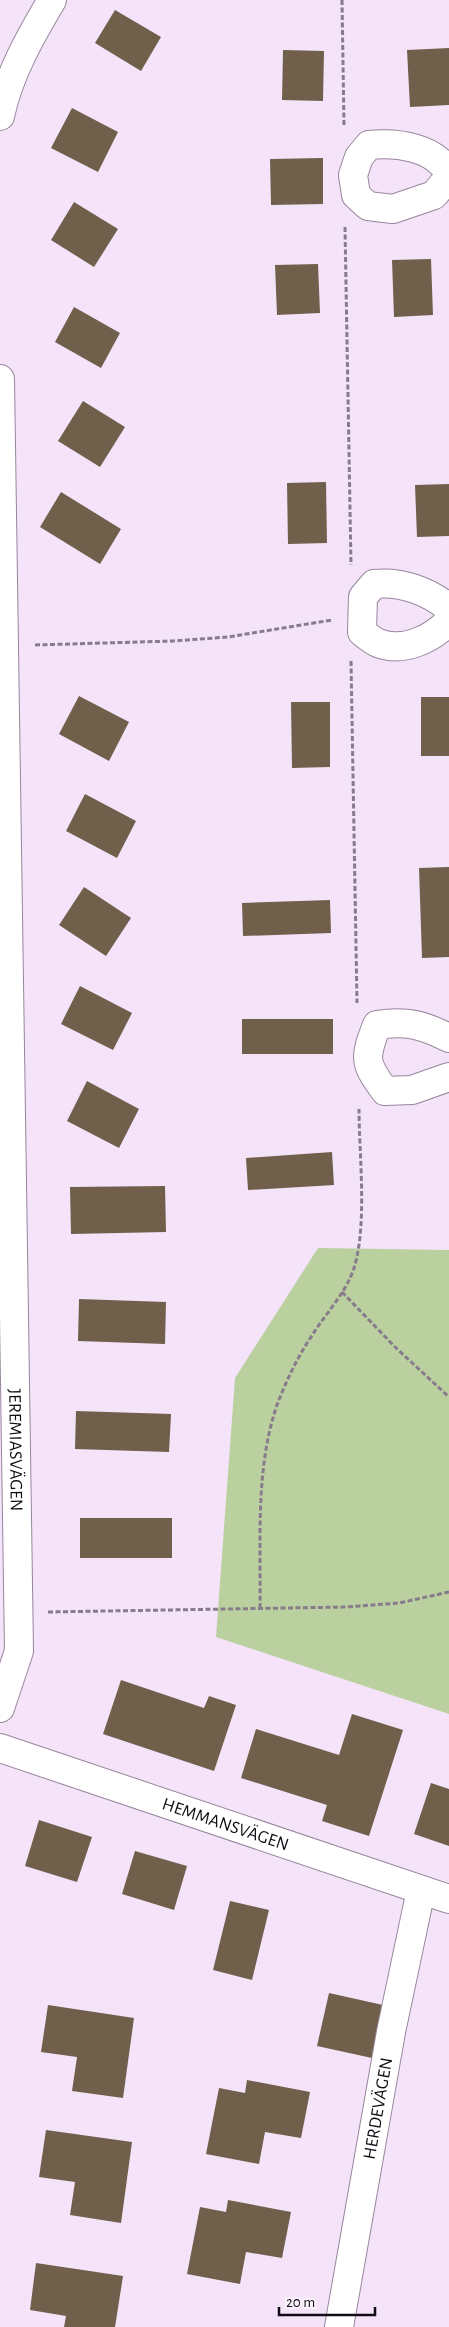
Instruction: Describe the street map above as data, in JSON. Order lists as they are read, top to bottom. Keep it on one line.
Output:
{"streets":{"street":["JEREMIASVÄGEN","HEMMANSVÄGEN","HERDEVÄGEN"]},"crossings":[["HEMMANSVÄGEN","HERDEVÄGEN"]],"scale_bar":"20 m"}
